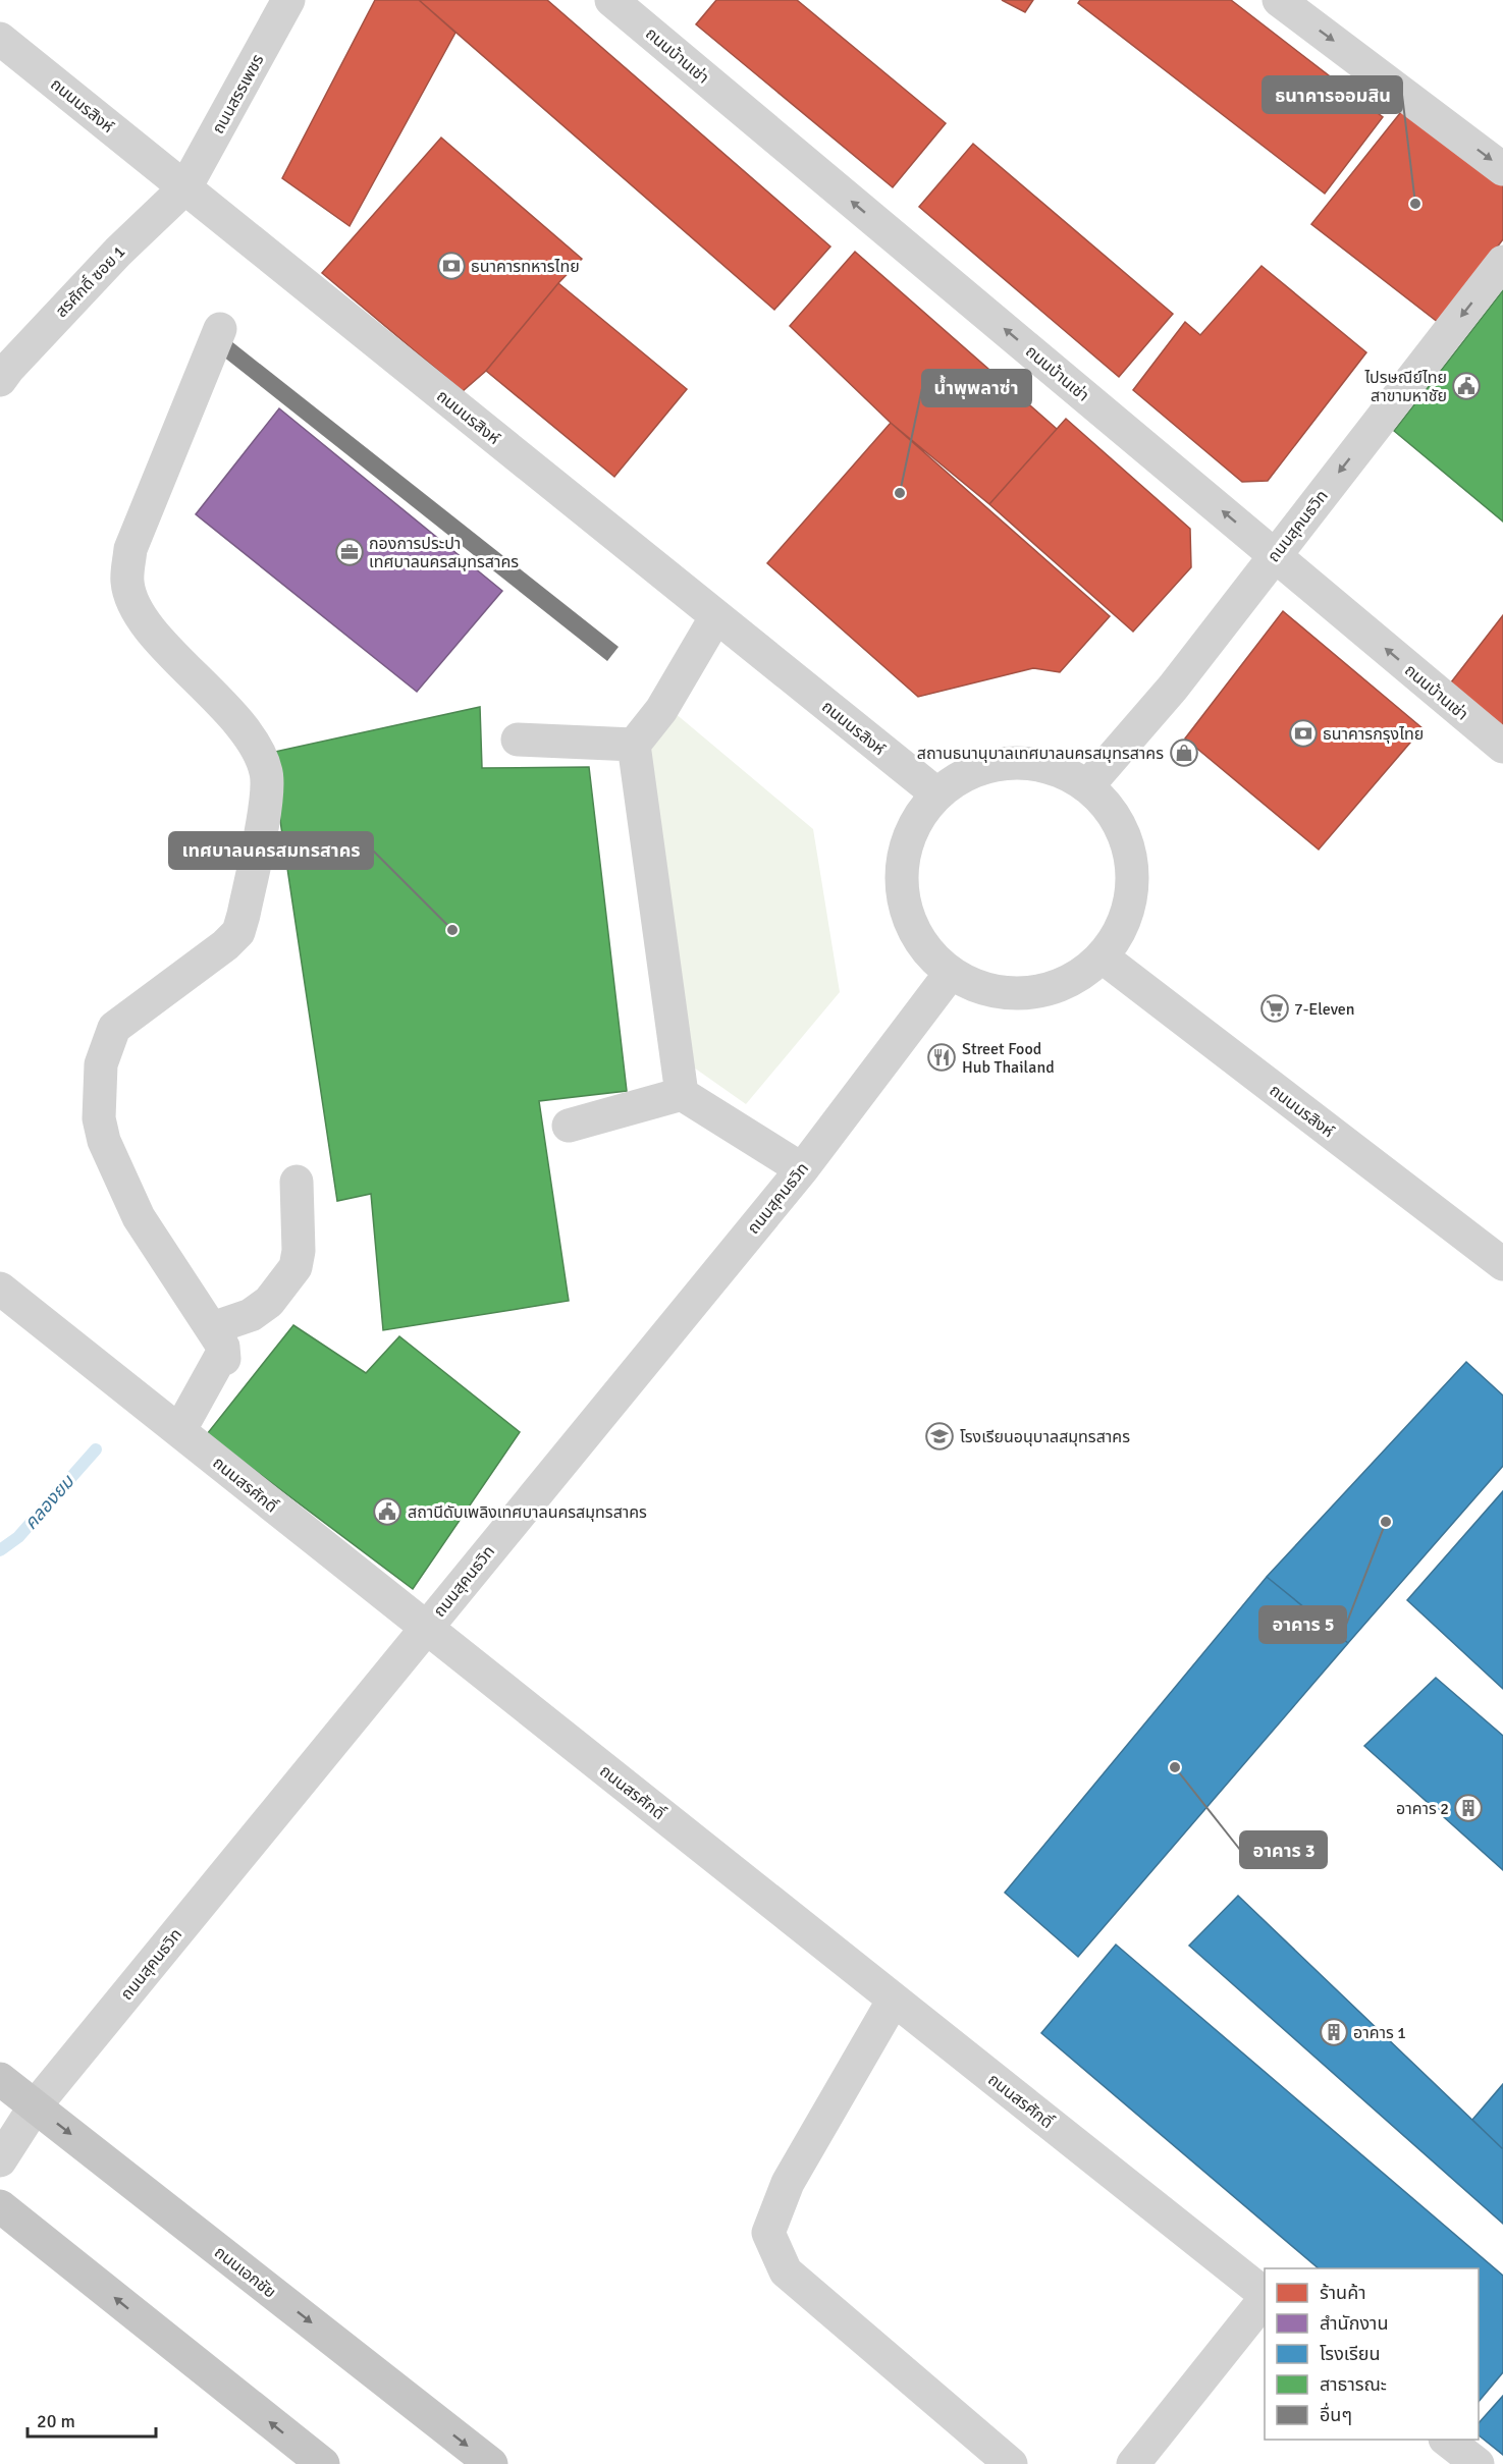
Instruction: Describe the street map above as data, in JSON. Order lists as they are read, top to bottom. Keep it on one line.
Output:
{"streets":{"main road":["ถนนเอกชัย"],"street":["ถนนบ้านเช่า","ถนนสรรเพชร","ถนนนรสิงห์","สรศักดิ์ ซอย 1","ถนนสุคนธวิท","ถนนสรศักดิ์"]},"crossings":[["ถนนบ้านเช่า","ถนนสุคนธวิท"],["ถนนสรรเพชร","ถนนนรสิงห์"],["ถนนสรรเพชร","สรศักดิ์ ซอย 1"],["ถนนนรสิงห์","สรศักดิ์ ซอย 1"],["ถนนสุคนธวิท","ถนนสรศักดิ์"],["ถนนสุคนธวิท","ถนนเอกชัย"]],"one_way":["ถนนบ้านเช่า"],"water":["คลองยม"],"places":{"other":["ธนาคารออมสิน","น้ำพุพลาซ่า","เทศบาลนครสมทรสาคร","อาคาร 5","อาคาร 3"],"bank":["ธนาคารทหารไทย","ธนาคารกรุงไทย"],"public building":["ไปรษณีย์ไทย สาขามหาชัย","สถานีดับเพลิงเทศบาลนครสมุทรสาคร"],"office":["กองการประปา เทศบาลนครสมุทรสาคร"],"shop":["สถานธนานุบาลเทศบาลนครสมุทรสาคร"],"supermarket":["7-Eleven"],"restaurant":["Street Food Hub Thailand"],"school or university":["โรงเรียนอนุบาลสมุทรสาคร"],"building":["อาคาร 2","อาคาร 1"]},"legend":["ร้านค้า","สำนักงาน","โรงเรียน","สาธารณะ","อื่นๆ"],"scale_bar":"20 m"}
